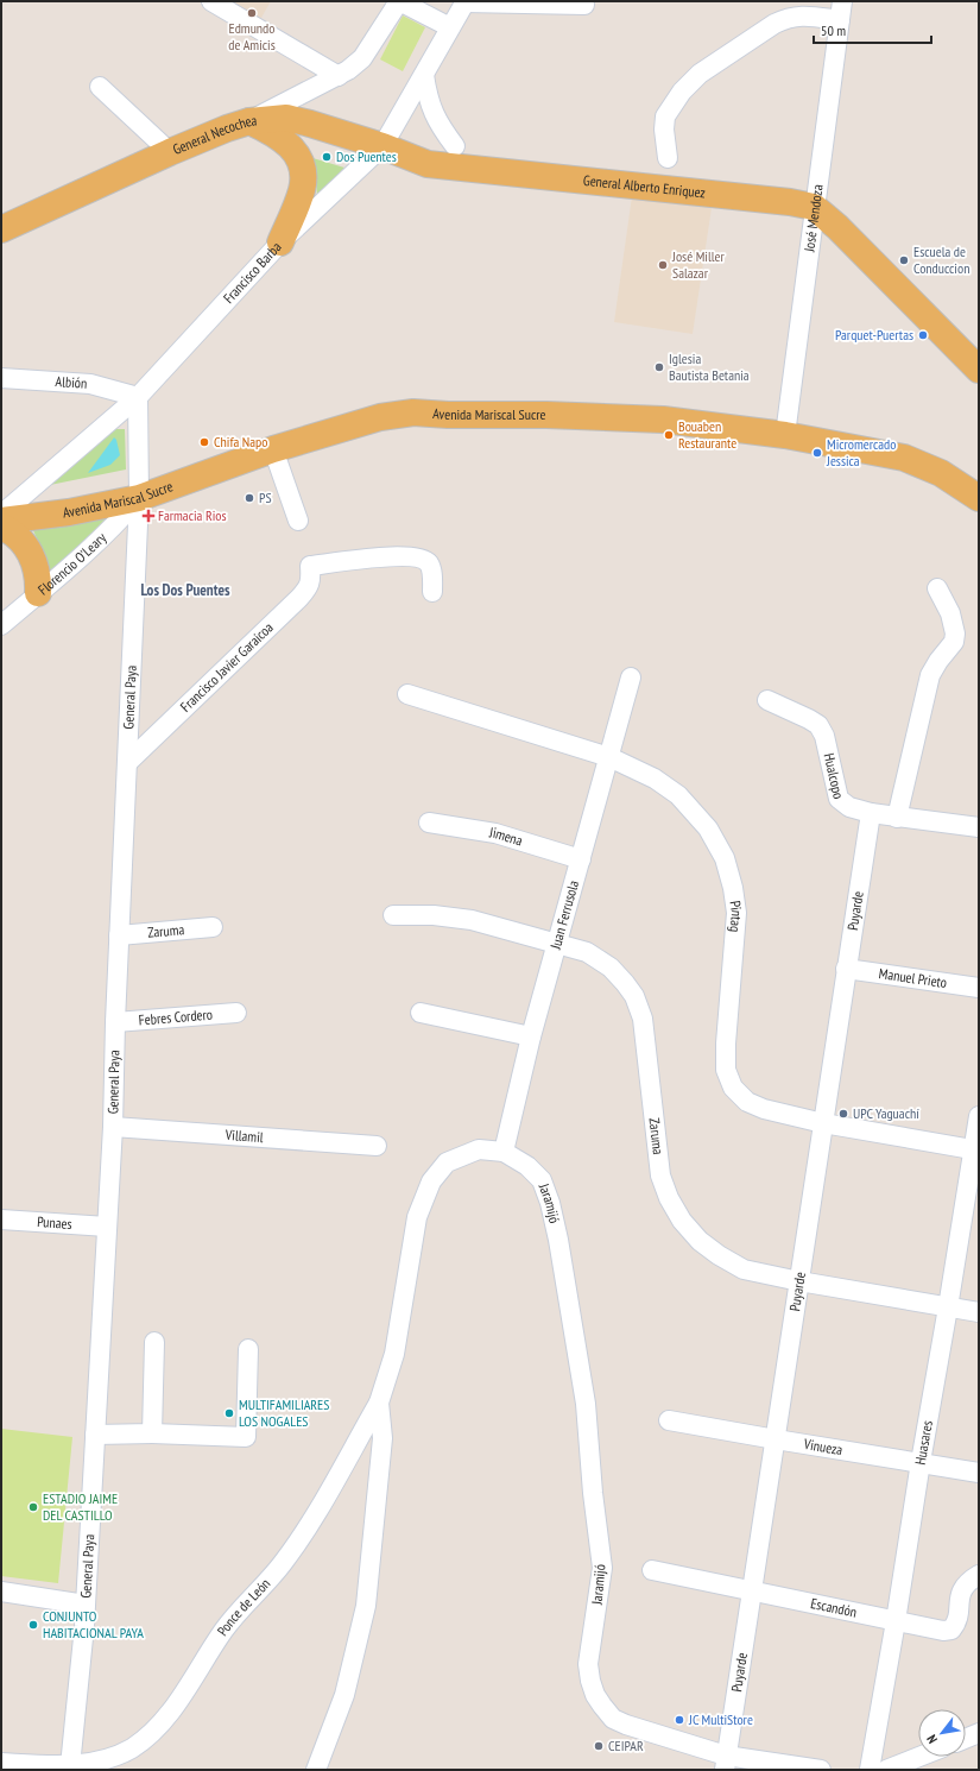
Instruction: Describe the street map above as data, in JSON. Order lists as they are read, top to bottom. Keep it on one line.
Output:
{"streets":{"main road":["General Necochea","General Alberto Enriquez","Avenida Mariscal Sucre"],"street":["José Mendoza","Francisco Barba","Albión","Florencio O'Leary","Francisco Javier Garaicoa","General Paya","Hualcopo","Jimena","Puyarde","Juan Ferrusola","Pintag","Zaruma","Manuel Prieto","Febres Cordero","Villamil","Jaramijó","Punaes","Huasares","Vinueza","Ponce de León","Escandón"]},"crossings":[["General Necochea","General Alberto Enriquez"],["General Alberto Enriquez","José Mendoza"],["General Alberto Enriquez","Francisco Barba"],["José Mendoza","Avenida Mariscal Sucre"],["Francisco Barba","Albión"],["Francisco Barba","General Paya"],["Albión","General Paya"],["Avenida Mariscal Sucre","Florencio O'Leary"],["Avenida Mariscal Sucre","General Paya"],["Florencio O'Leary","General Paya"],["Francisco Javier Garaicoa","General Paya"],["General Paya","Zaruma"],["General Paya","Febres Cordero"],["General Paya","Villamil"],["General Paya","Punaes"],["General Paya","Ponce de León"],["Hualcopo","Puyarde"],["Jimena","Juan Ferrusola"],["Puyarde","Pintag"],["Puyarde","Zaruma"],["Puyarde","Manuel Prieto"],["Puyarde","Jaramijó"],["Puyarde","Vinueza"],["Puyarde","Escandón"],["Juan Ferrusola","Pintag"],["Juan Ferrusola","Zaruma"],["Juan Ferrusola","Jaramijó"],["Pintag","Huasares"],["Zaruma","Huasares"],["Jaramijó","Ponce de León"],["Huasares","Vinueza"],["Huasares","Escandón"]],"districts":["Los Dos Puentes"],"places":{"other":["Edmundo de Amicis","Dos Puentes","Escuela de Conduccion","José Miller Salazar","Parquet-Puertas","Iglesia Bautista Betania","Bouaben Restaurante","Chifa Napo","Micromercado Jessica","PS","UPC Yaguachí","MULTIFAMILIARES LOS NOGALES","ESTADIO JAIME DEL CASTILLO","CONJUNTO HABITACIONAL PAYA","JC MultiStore","CEIPAR"],"health":["Farmacia Rios"]},"scale_bar":"50 m","north":"bottom left"}
